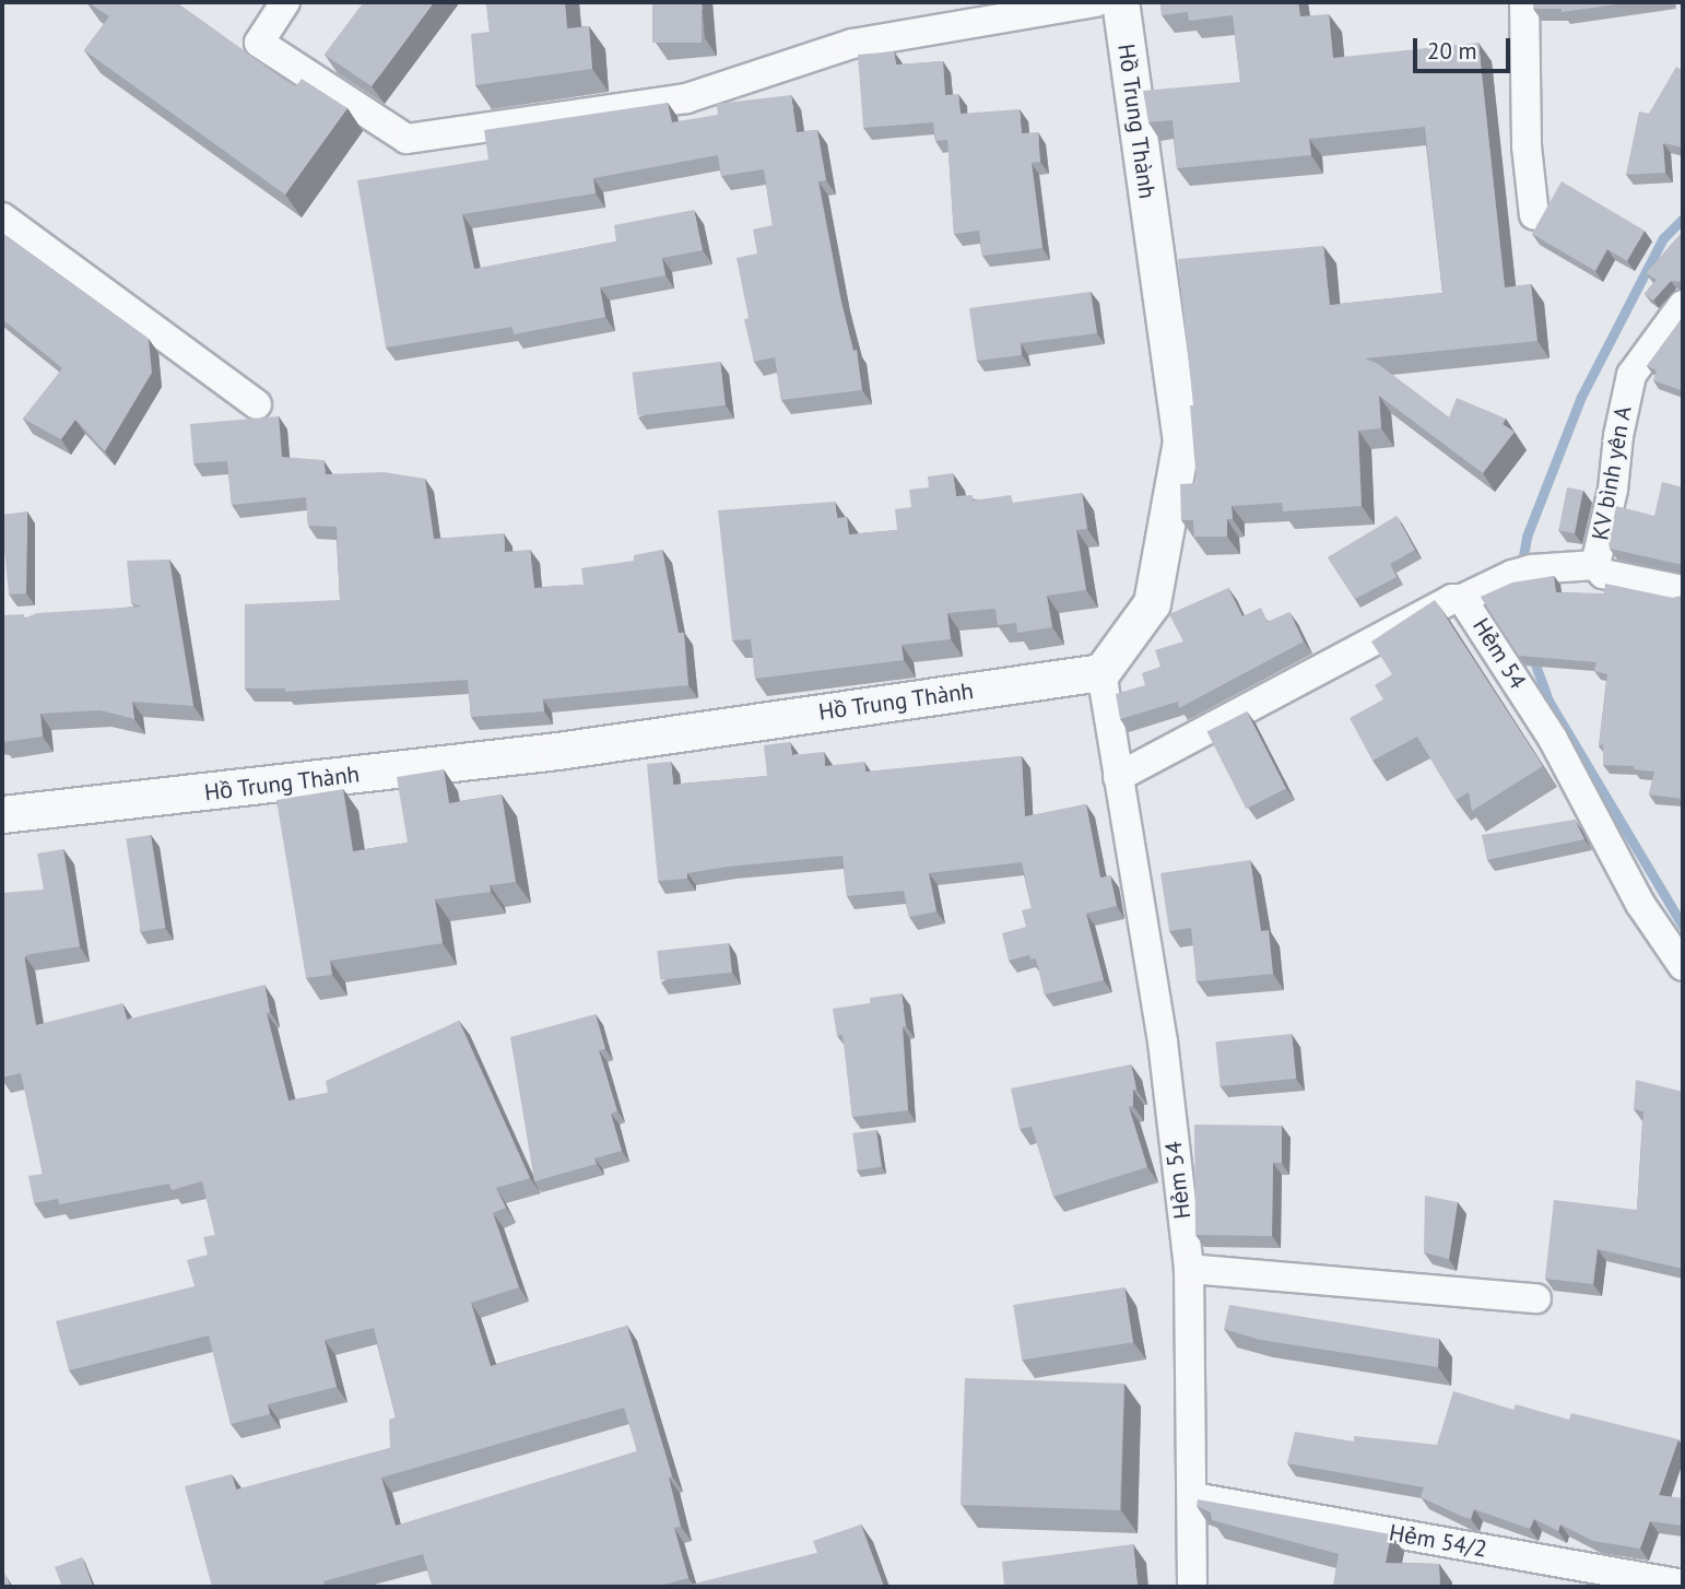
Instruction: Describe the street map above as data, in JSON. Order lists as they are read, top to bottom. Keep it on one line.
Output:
{"streets":{"street":["Hồ Trung Thành","KV bình yên A","Hẻm 54","Hẻm 54/2"]},"crossings":[["Hồ Trung Thành","Hẻm 54"],["Hẻm 54","Hẻm 54/2"]],"scale_bar":"20 m"}
